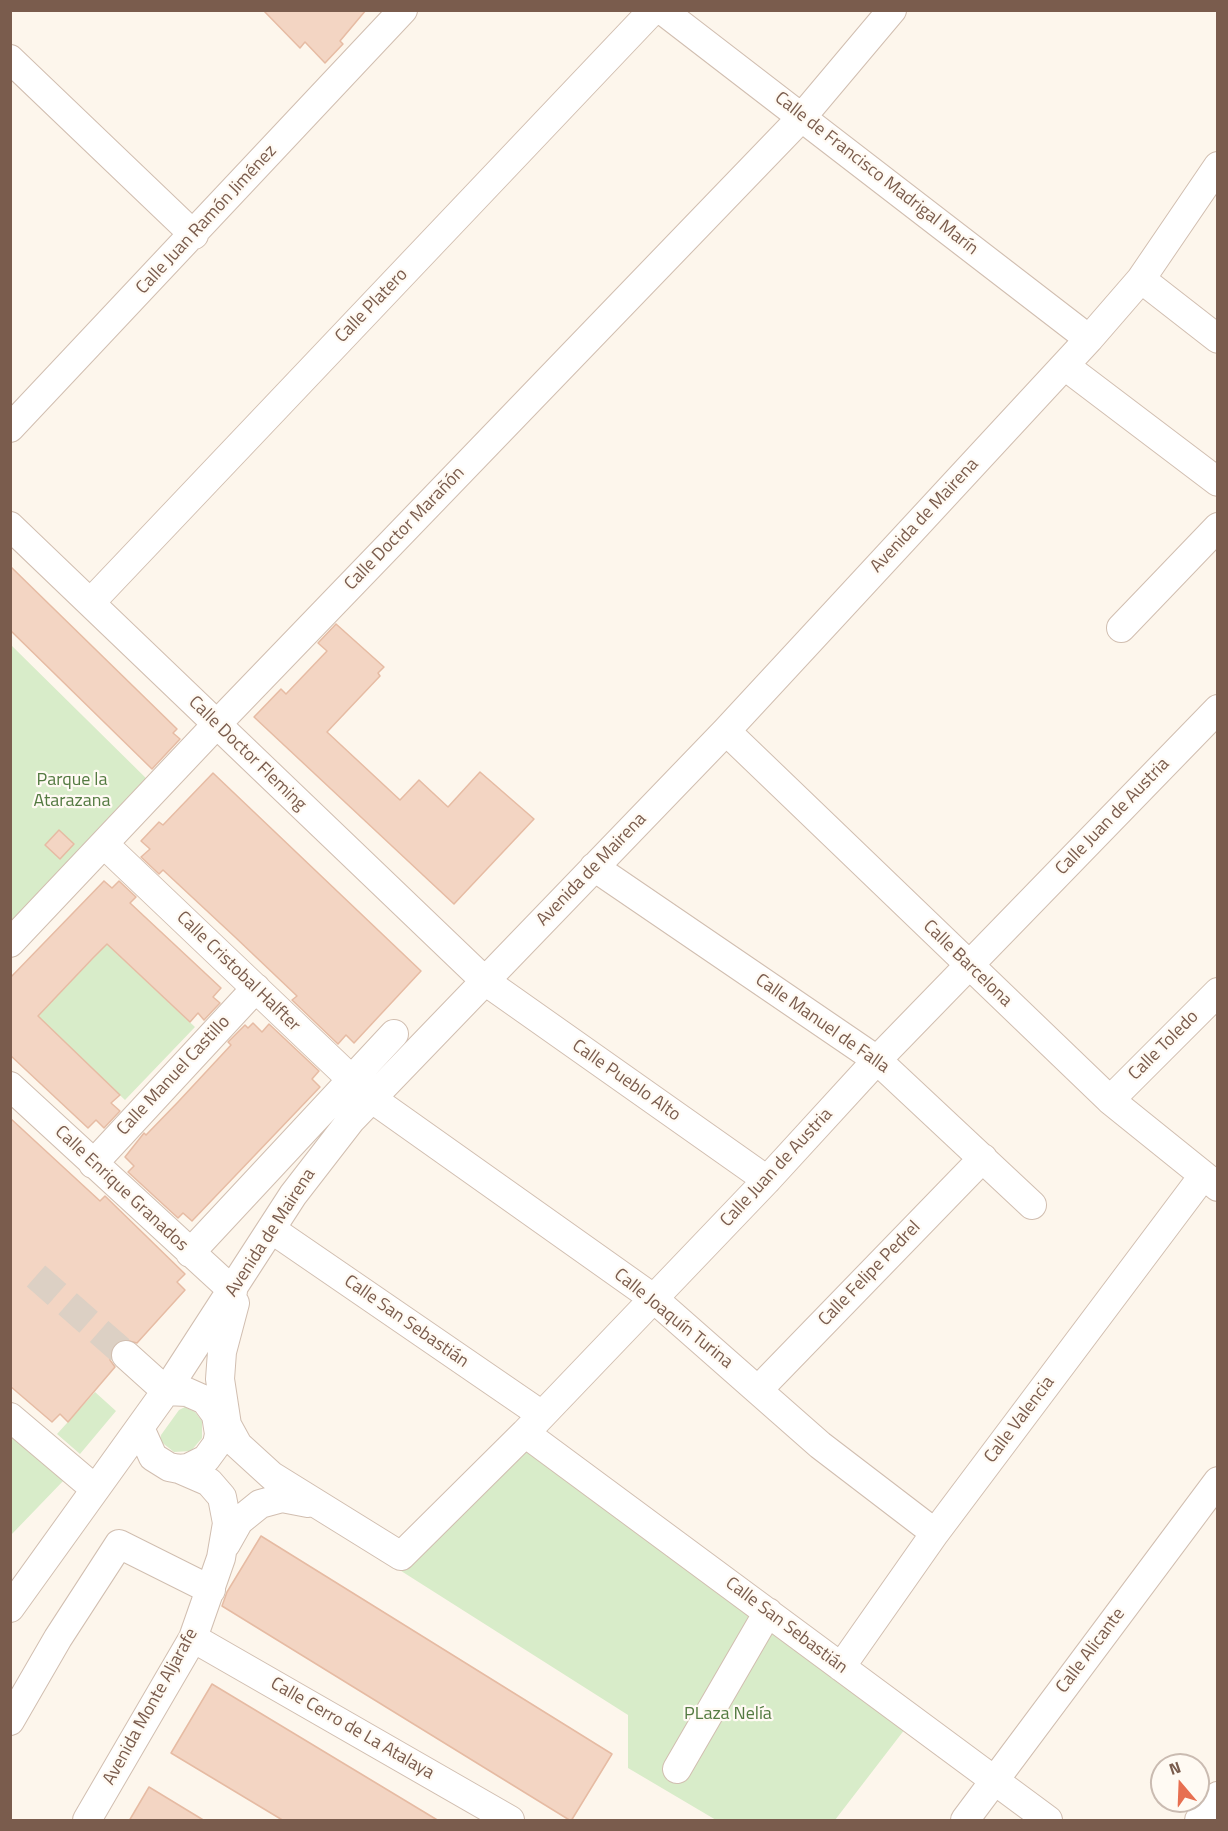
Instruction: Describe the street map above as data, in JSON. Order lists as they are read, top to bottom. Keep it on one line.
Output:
{"streets":{"street":["Calle de Francisco Madrigal Marín","Calle Juan Ramón Jiménez","Calle Platero","Avenida de Mairena","Calle Doctor Marañón","Calle Doctor Fleming","Calle Juan de Austria","Calle Barcelona","Calle Cristobal Halfter","Calle Manuel de Falla","Calle Toledo","Calle Manuel Castillo","Calle Pueblo Alto","Calle Enrique Granados","Calle Felipe Pedrel","Calle Joaquín Turina","Calle San Sebastián","Calle Valencia","Calle Alicante","Avenida Monte Aljarafe","Calle Cerro de La Atalaya"]},"crossings":[["Calle de Francisco Madrigal Marín","Avenida de Mairena"],["Calle de Francisco Madrigal Marín","Calle Doctor Marañón"],["Calle Platero","Calle Doctor Fleming"],["Avenida de Mairena","Calle Doctor Fleming"],["Avenida de Mairena","Calle Barcelona"],["Avenida de Mairena","Calle Cristobal Halfter"],["Avenida de Mairena","Calle Manuel de Falla"],["Avenida de Mairena","Calle Pueblo Alto"],["Avenida de Mairena","Calle Enrique Granados"],["Avenida de Mairena","Calle Joaquín Turina"],["Avenida de Mairena","Calle San Sebastián"],["Calle Doctor Marañón","Calle Doctor Fleming"],["Calle Doctor Marañón","Calle Cristobal Halfter"],["Calle Doctor Fleming","Calle Pueblo Alto"],["Calle Juan de Austria","Calle Barcelona"],["Calle Juan de Austria","Calle Manuel de Falla"],["Calle Juan de Austria","Calle Pueblo Alto"],["Calle Juan de Austria","Calle Joaquín Turina"],["Calle Juan de Austria","Calle San Sebastián"],["Calle Barcelona","Calle Toledo"],["Calle Barcelona","Calle Valencia"],["Calle Cristobal Halfter","Calle Manuel Castillo"],["Calle Cristobal Halfter","Calle Joaquín Turina"],["Calle Manuel de Falla","Calle Felipe Pedrel"],["Calle Manuel Castillo","Calle Enrique Granados"],["Calle Felipe Pedrel","Calle Joaquín Turina"],["Calle Joaquín Turina","Calle Valencia"],["Calle San Sebastián","Calle Valencia"],["Calle San Sebastián","Calle Alicante"],["Avenida Monte Aljarafe","Calle Cerro de La Atalaya"]],"parks":["Parque la Atarazana","PLaza Nelía"],"north":"top"}
